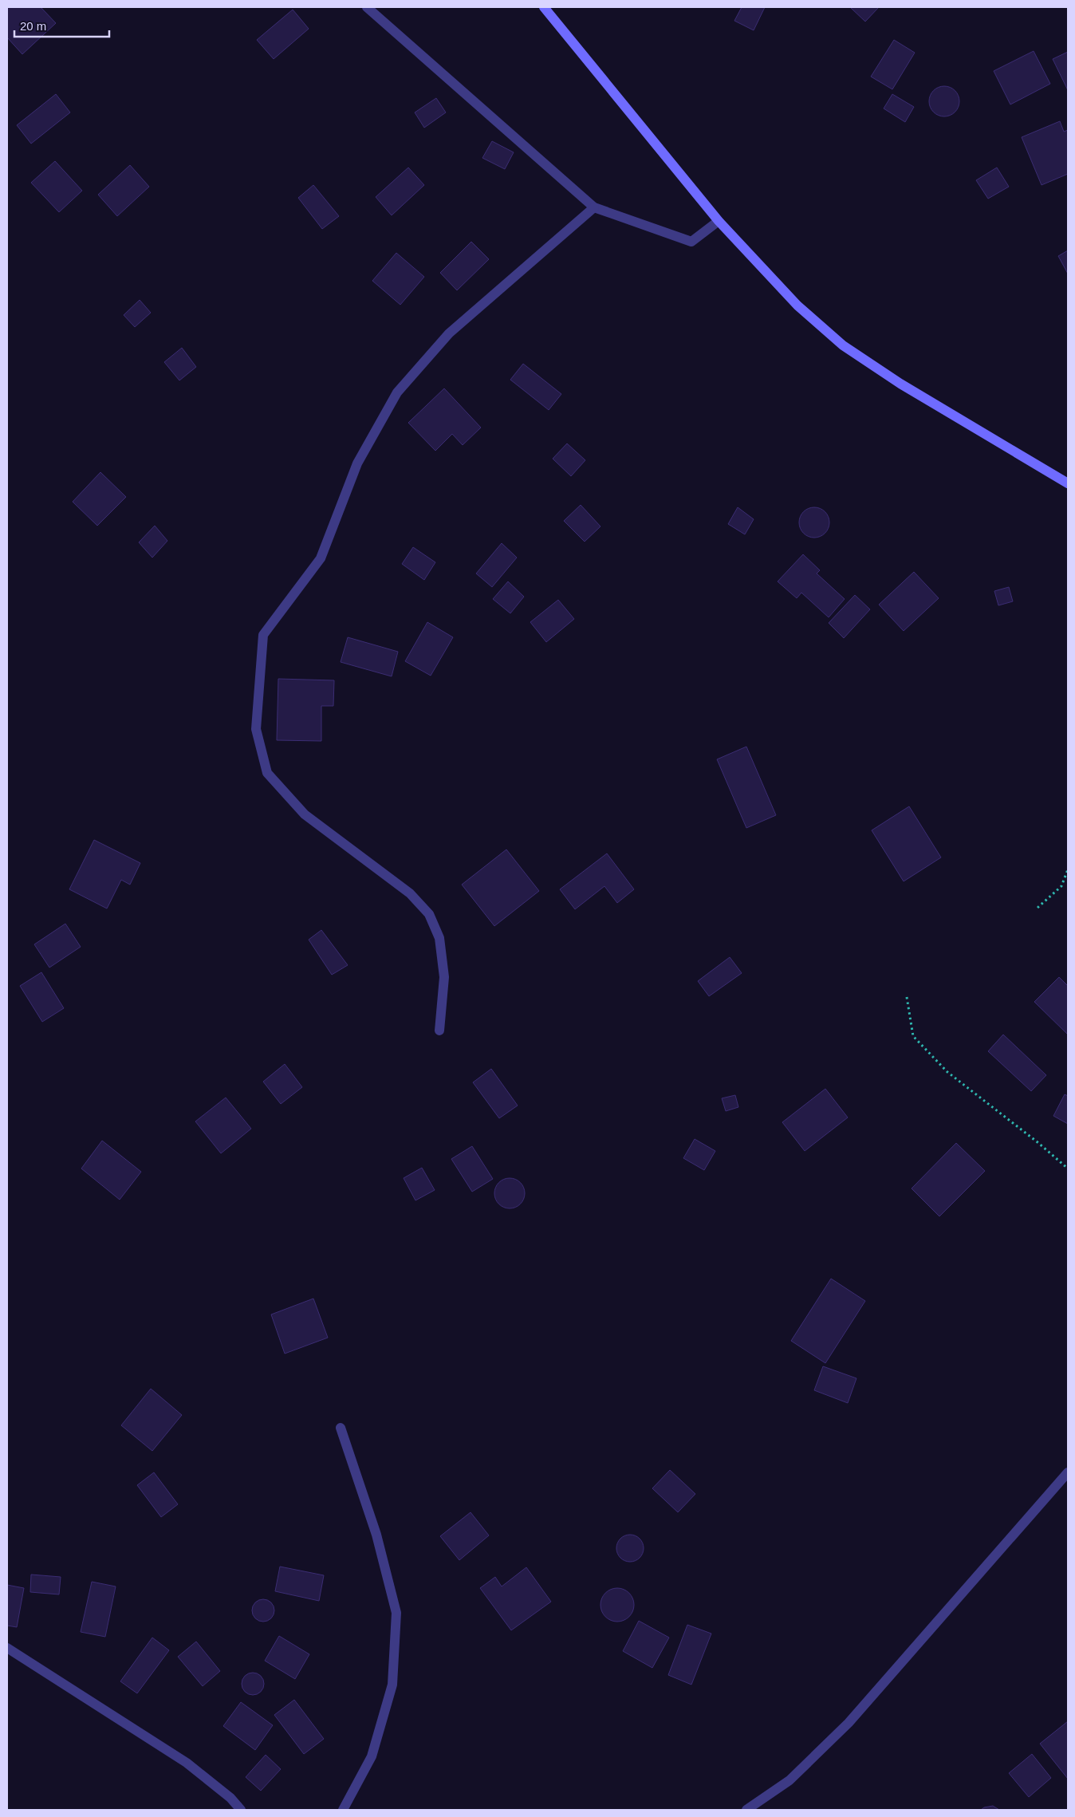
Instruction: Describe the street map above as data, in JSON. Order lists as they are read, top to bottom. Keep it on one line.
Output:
{"scale_bar":"20 m"}
